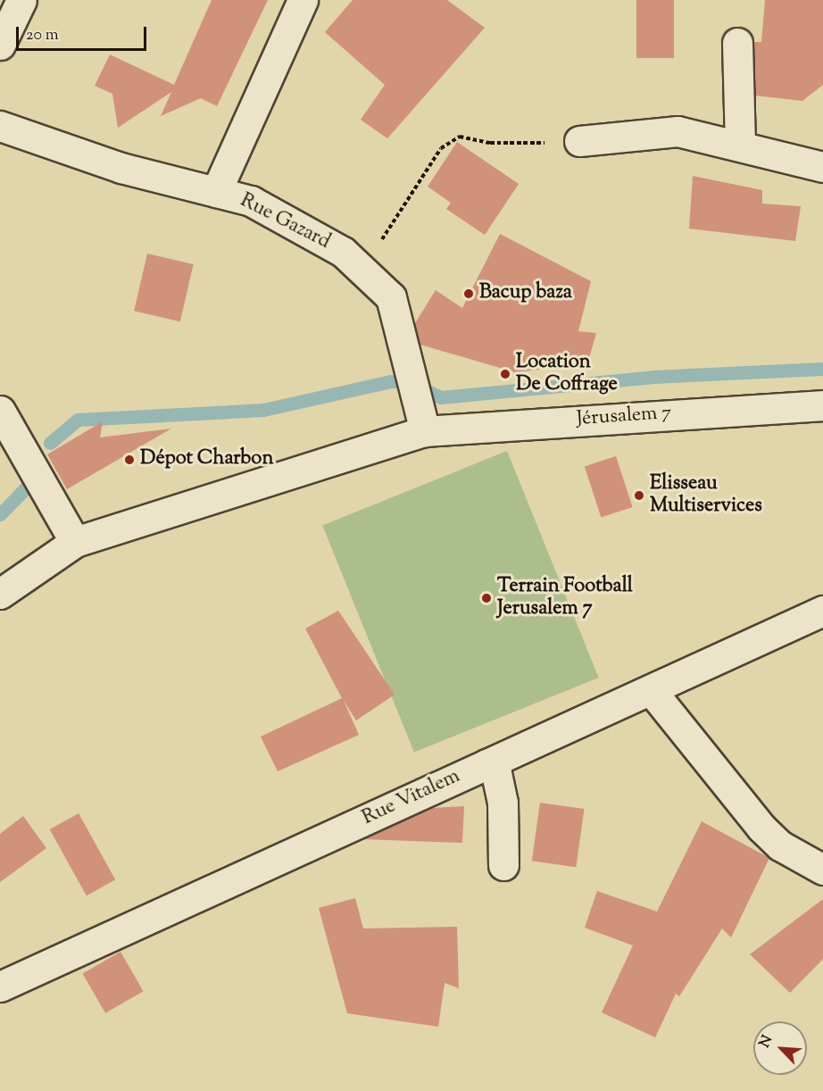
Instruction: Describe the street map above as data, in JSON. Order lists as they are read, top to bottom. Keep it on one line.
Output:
{"streets":{"street":["Rue Gazard","Jérusalem 7","Rue Vitalem"]},"crossings":[["Rue Gazard","Jérusalem 7"]],"places":["Bacup baza","Location De Coffrage","Dépot Charbon","Elisseau Multiservices","Terrain Football Jerusalem 7"],"scale_bar":"20 m","north":"top left"}
